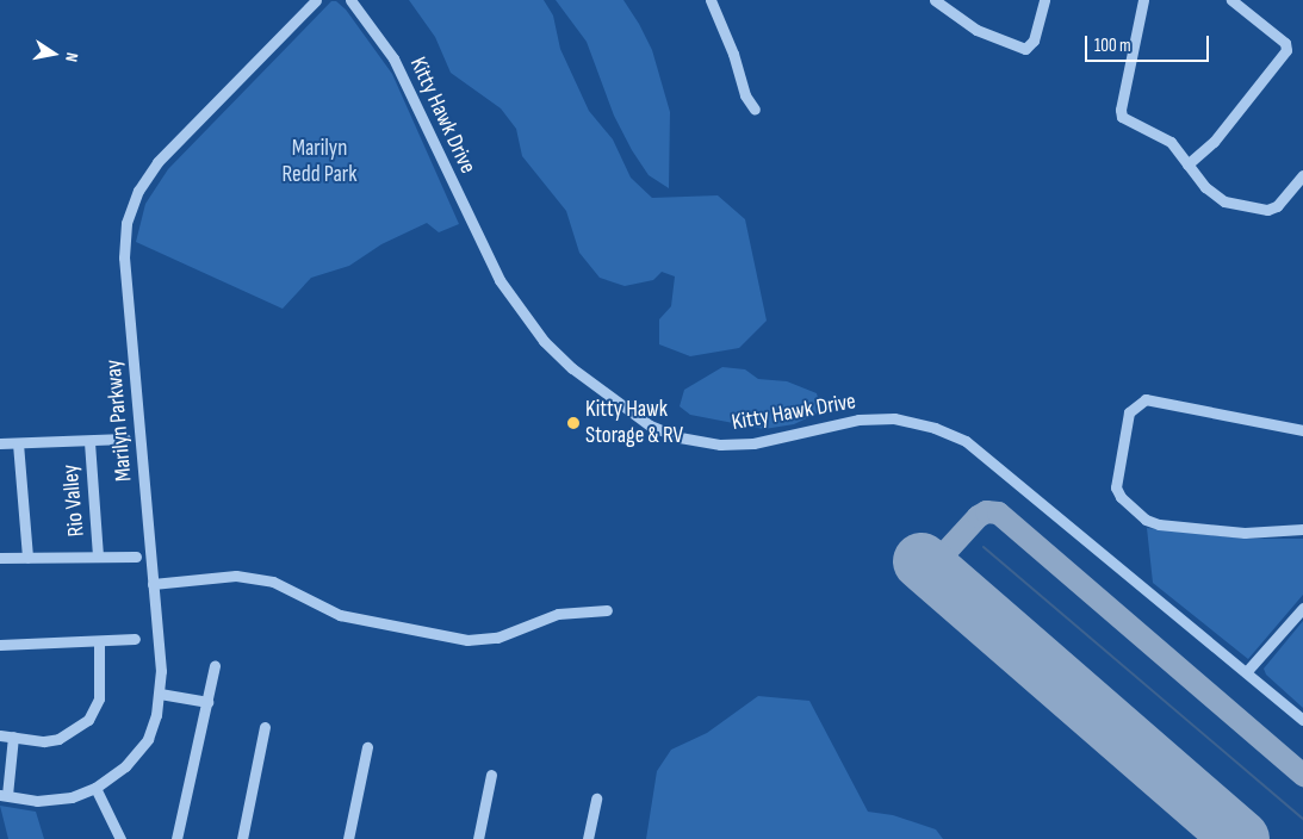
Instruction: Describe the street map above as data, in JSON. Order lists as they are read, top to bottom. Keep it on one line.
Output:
{"streets":{"street":["Kitty Hawk Drive","Marilyn Parkway","Rio Valley"]},"parks":["Marilyn Redd Park"],"places":["Kitty Hawk Storage & RV"],"scale_bar":"100 m","north":"right"}
